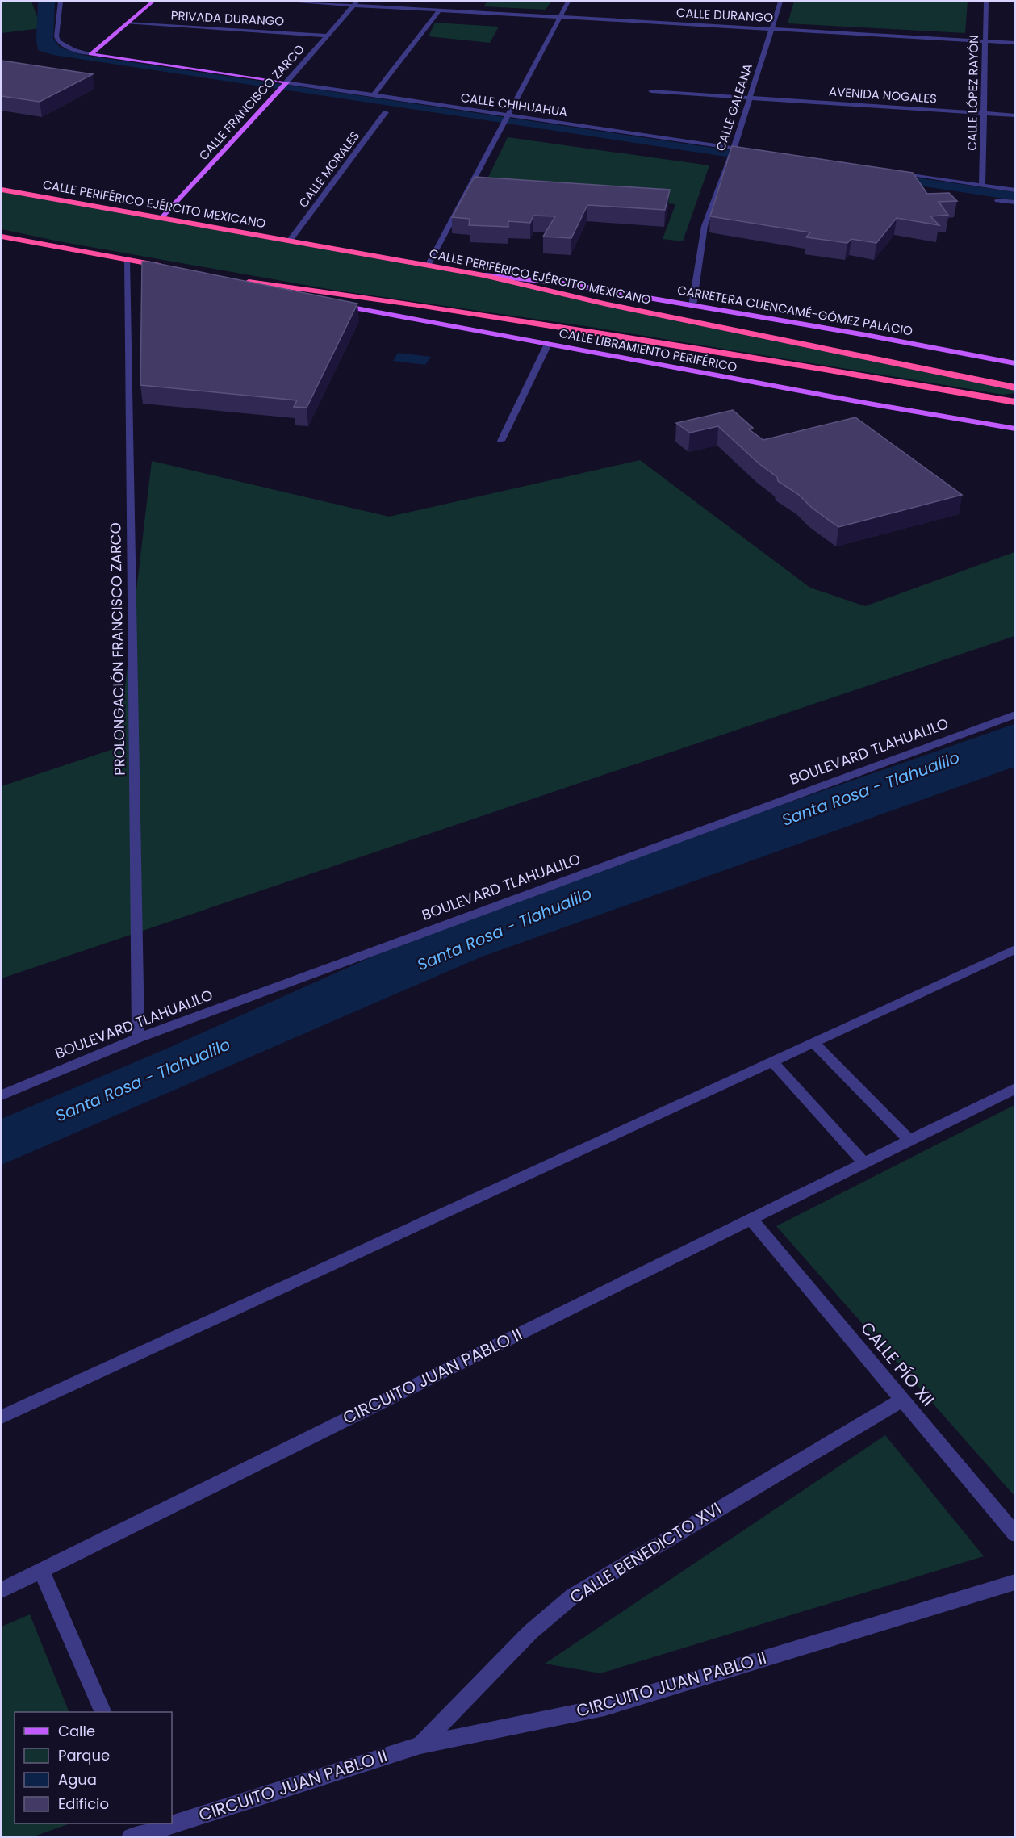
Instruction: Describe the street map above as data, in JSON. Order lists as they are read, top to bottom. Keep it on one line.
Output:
{"streets":{"highway":["CALLE PERIFÉRICO EJÉRCITO MEXICANO"],"main road":["CALLE FRANCISCO ZARCO","CALLE CHIHUAHUA","CARRETERA CUENCAMÉ-GÓMEZ PALACIO","CALLE LIBRAMIENTO PERIFÉRICO"],"street":["CALLE DURANGO","PRIVADA DURANGO","CALLE LÓPEZ RAYÓN","AVENIDA NOGALES","CALLE GALEANA","CALLE MORALES","PROLONGACIÓN FRANCISCO ZARCO","BOULEVARD TLAHUALILO","CALLE PÍO XII","CIRCUITO JUAN PABLO II","CALLE BENEDICTO XVI"]},"crossings":[["CALLE DURANGO","CALLE LÓPEZ RAYÓN"],["CALLE DURANGO","CALLE FRANCISCO ZARCO"],["CALLE DURANGO","CALLE GALEANA"],["PRIVADA DURANGO","CALLE FRANCISCO ZARCO"],["CALLE LÓPEZ RAYÓN","AVENIDA NOGALES"],["AVENIDA NOGALES","CALLE GALEANA"],["CALLE FRANCISCO ZARCO","CALLE CHIHUAHUA"],["CALLE FRANCISCO ZARCO","CALLE PERIFÉRICO EJÉRCITO MEXICANO"],["CALLE CHIHUAHUA","CALLE GALEANA"],["CALLE GALEANA","CARRETERA CUENCAMÉ-GÓMEZ PALACIO"],["CALLE MORALES","CALLE PERIFÉRICO EJÉRCITO MEXICANO"],["CALLE PERIFÉRICO EJÉRCITO MEXICANO","CARRETERA CUENCAMÉ-GÓMEZ PALACIO"],["PROLONGACIÓN FRANCISCO ZARCO","BOULEVARD TLAHUALILO"],["CALLE PÍO XII","CIRCUITO JUAN PABLO II"],["CALLE PÍO XII","CALLE BENEDICTO XVI"],["CIRCUITO JUAN PABLO II","CALLE BENEDICTO XVI"]],"water":["Santa Rosa - Tlahualilo"],"legend":["Calle","Parque","Agua","Edificio"]}
